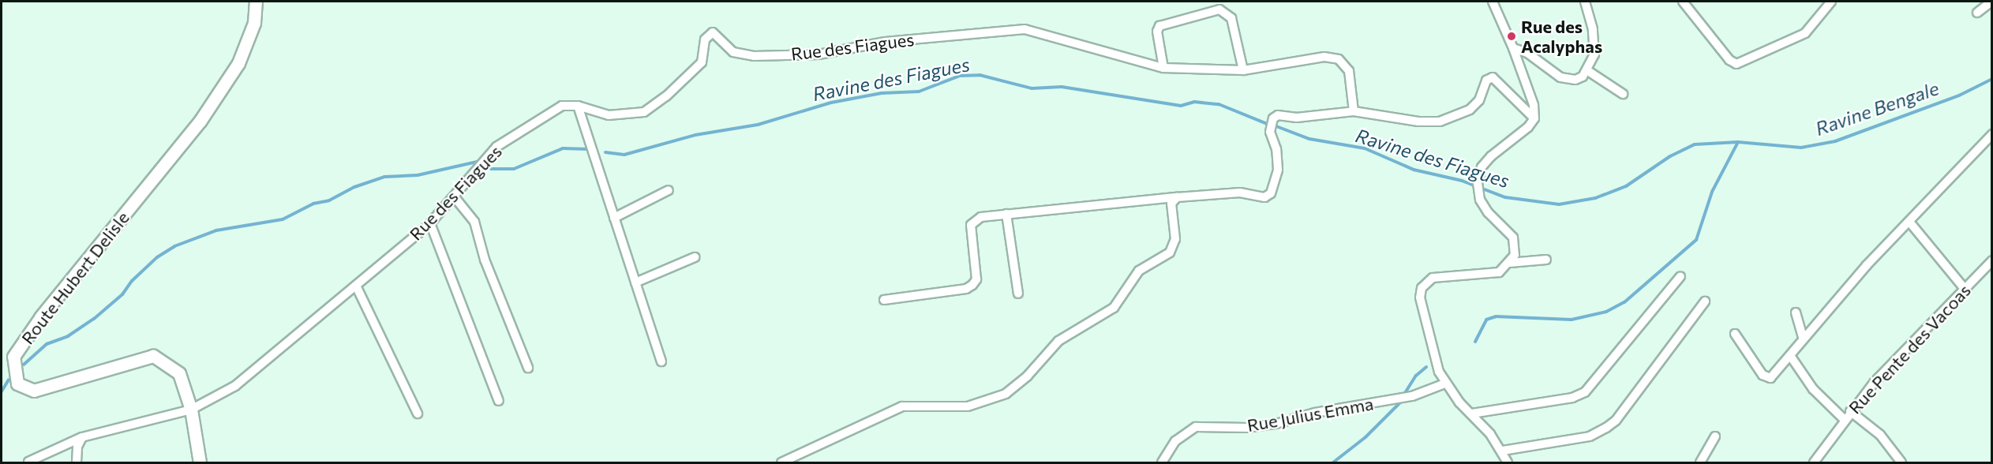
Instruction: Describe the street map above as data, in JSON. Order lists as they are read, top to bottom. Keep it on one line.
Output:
{"streets":{"main road":["Route Hubert Delisle"],"street":["Rue des Fiagues","Rue Pente des Vacoas","Rue Julius Emma"]},"crossings":[["Rue des Fiagues","Route Hubert Delisle"]],"water":["Ravine des Fiagues","Ravine Bengale"],"places":["Rue des Acalyphas"]}
